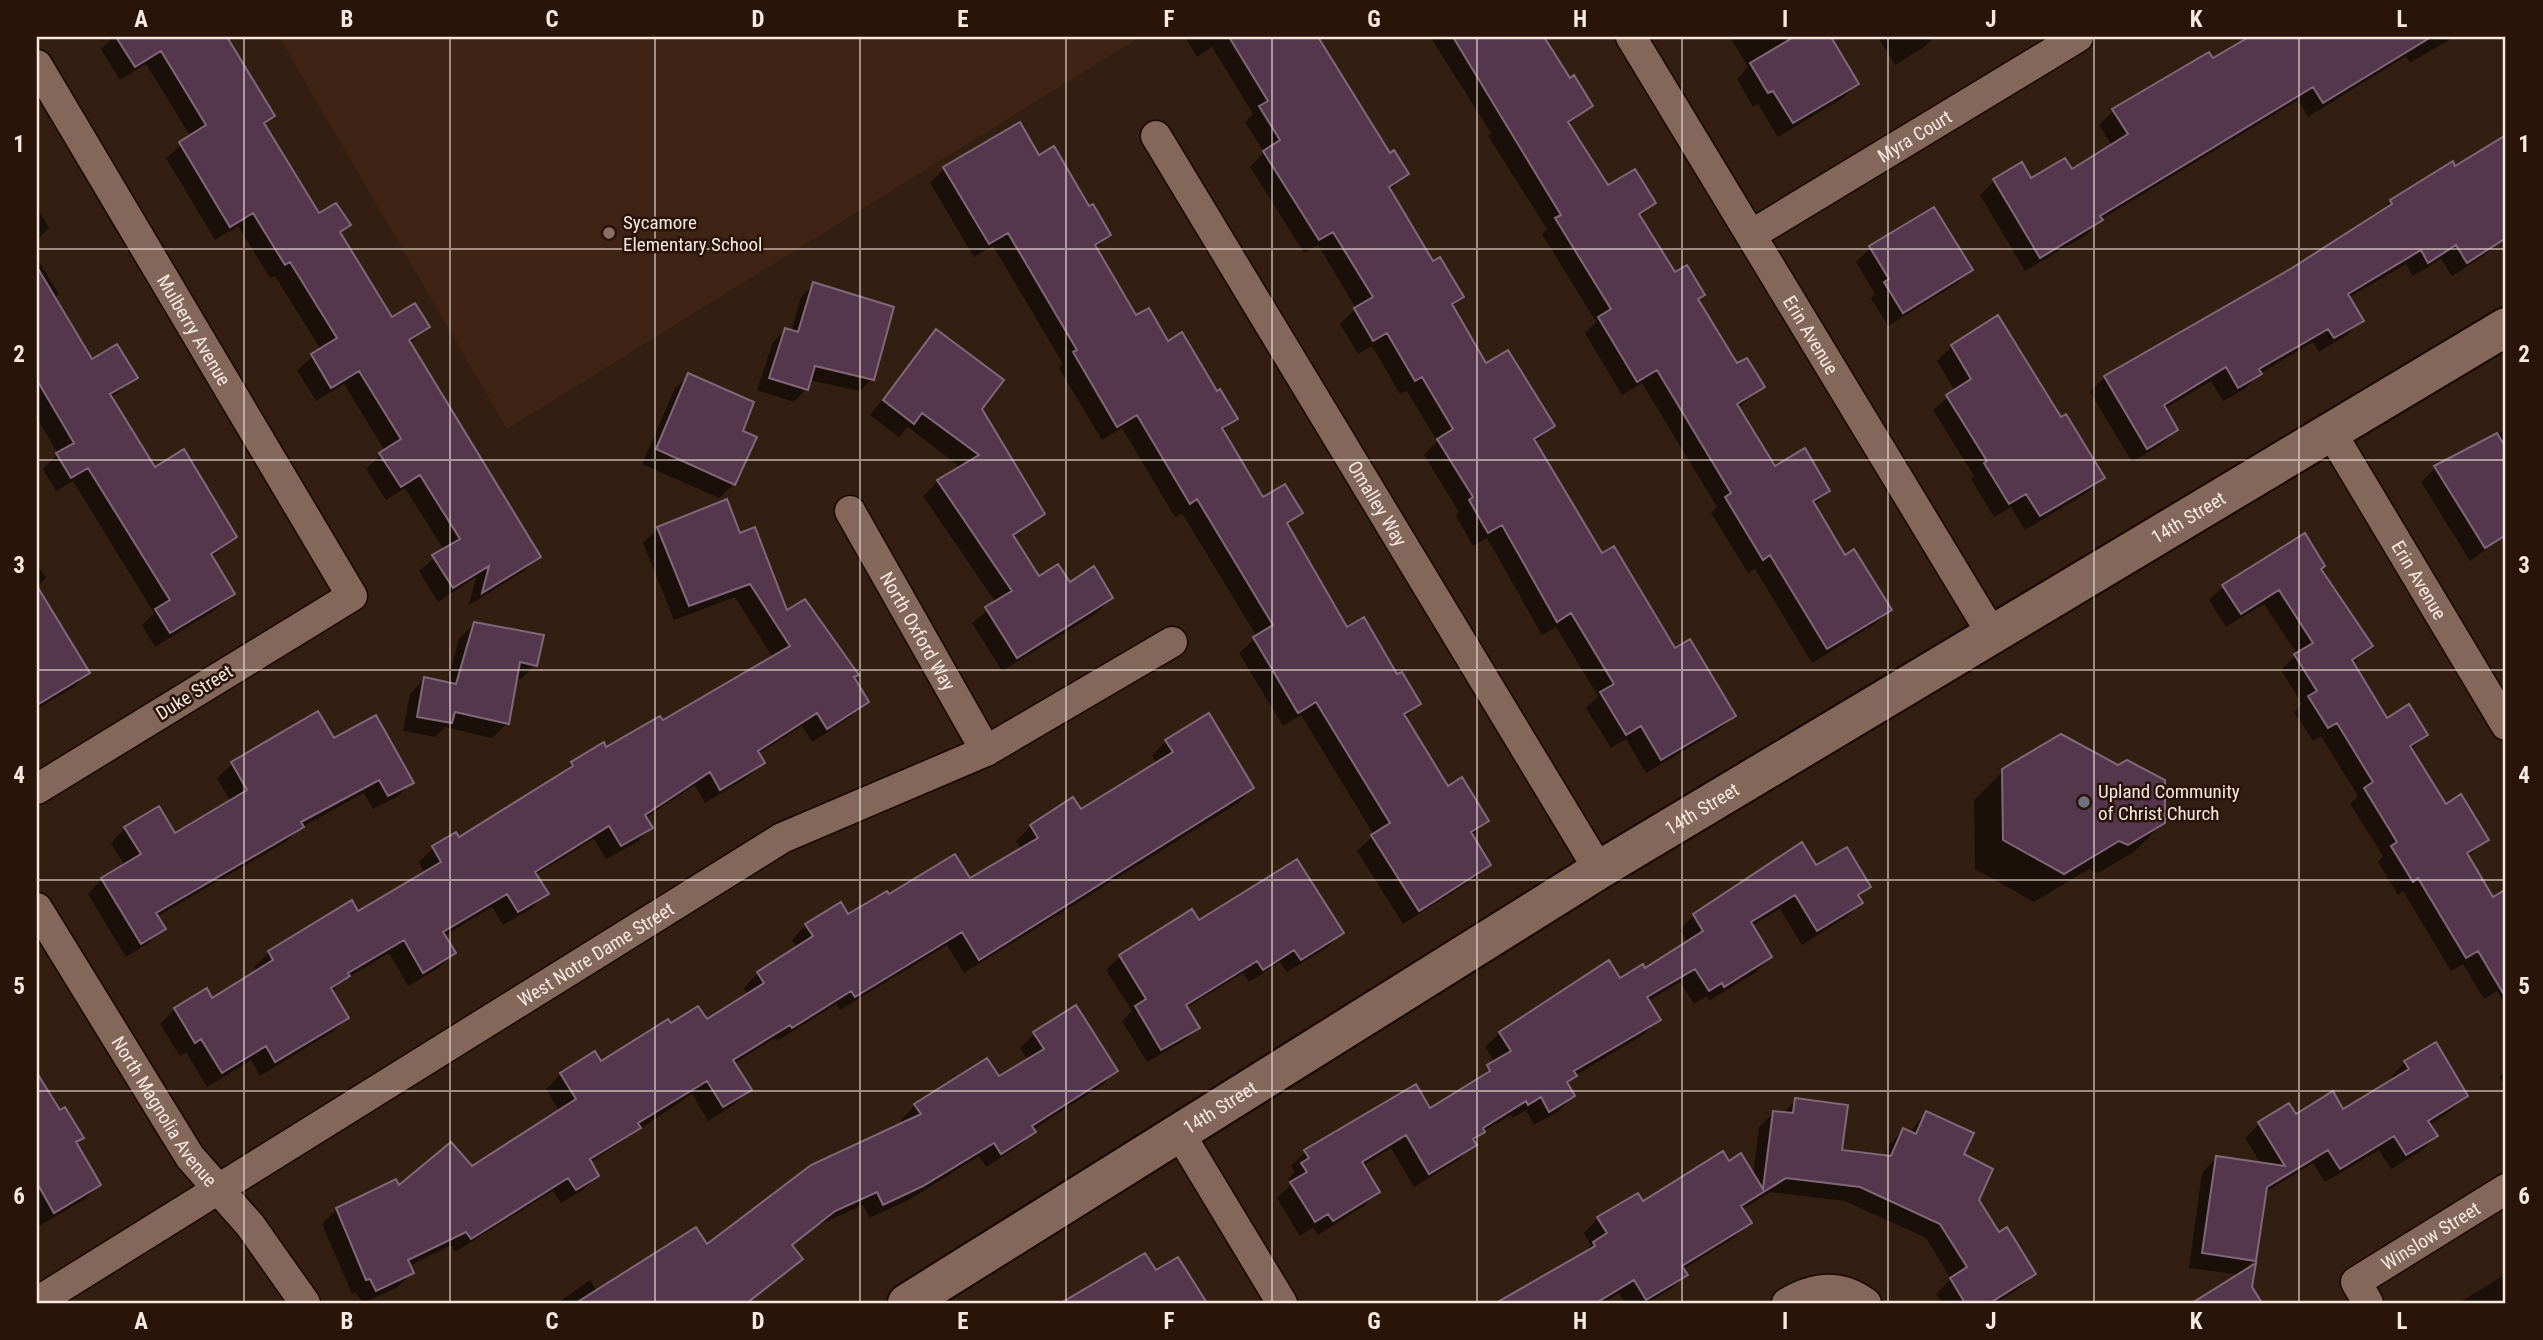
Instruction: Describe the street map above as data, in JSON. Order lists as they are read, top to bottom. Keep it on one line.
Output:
{"streets":{"street":["Myra Court","Mulberry Avenue","Erin Avenue","Omalley Way","14th Street","North Oxford Way","Duke Street","West Notre Dame Street","North Magnolia Avenue","Winslow Street"]},"crossings":[["Myra Court","Erin Avenue"],["Mulberry Avenue","Duke Street"],["Erin Avenue","14th Street"],["Omalley Way","14th Street"],["North Oxford Way","West Notre Dame Street"],["West Notre Dame Street","North Magnolia Avenue"]],"places":["Sycamore Elementary School","Upland Community of Christ Church"],"grid":{"columns":["A","B","C","D","E","F","G","H","I","J","K","L"],"rows":["1","2","3","4","5","6"]}}
